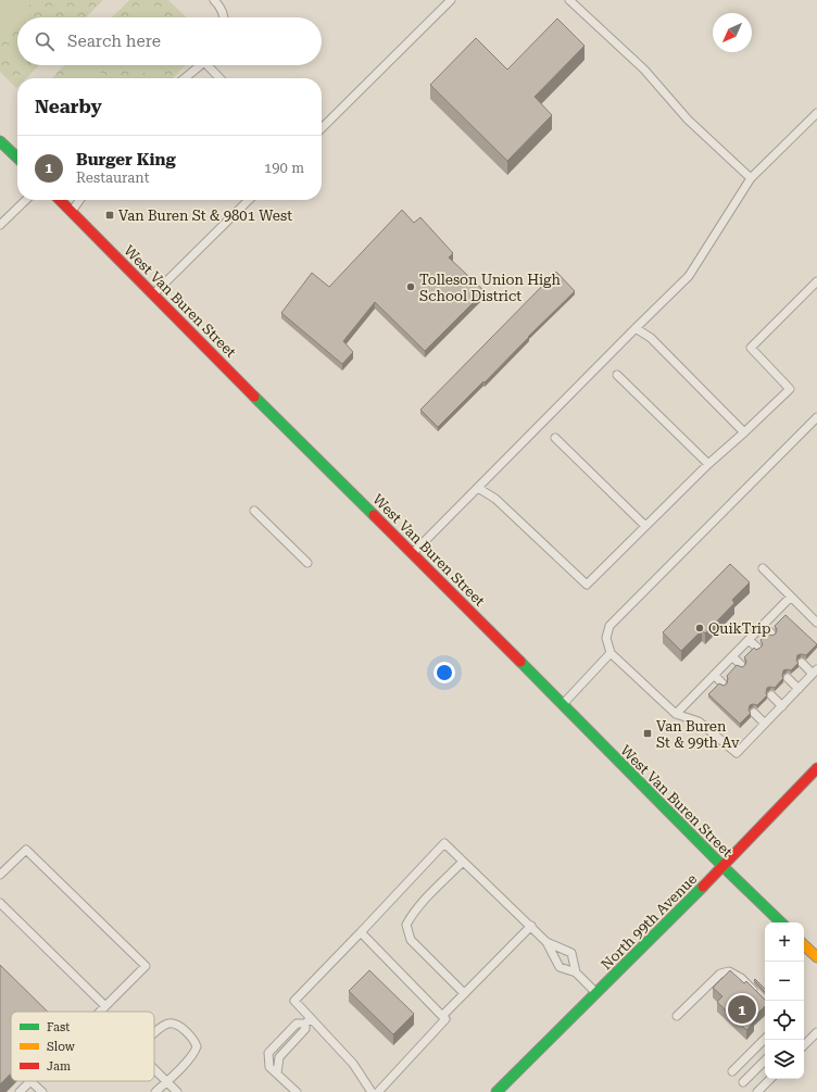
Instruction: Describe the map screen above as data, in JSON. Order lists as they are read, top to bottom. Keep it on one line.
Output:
{"streets":{"main road":["West Van Buren Street","North 99th Avenue"]},"crossings":[["West Van Buren Street","North 99th Avenue"]],"places":{"transit":["Van Buren St & 9801 West","Van Buren St & 99th Av"],"other":["Tolleson Union High School District","QuikTrip"]},"legend":["Fast","Slow","Jam"],"north":"bottom left","page":{"search":"Search here","heading":"Nearby","list":[{"mark":"1","name":"Burger King","note":"Restaurant","value":"190 m"}],"map_buttons":["+","−"],"pins":"1"}}
